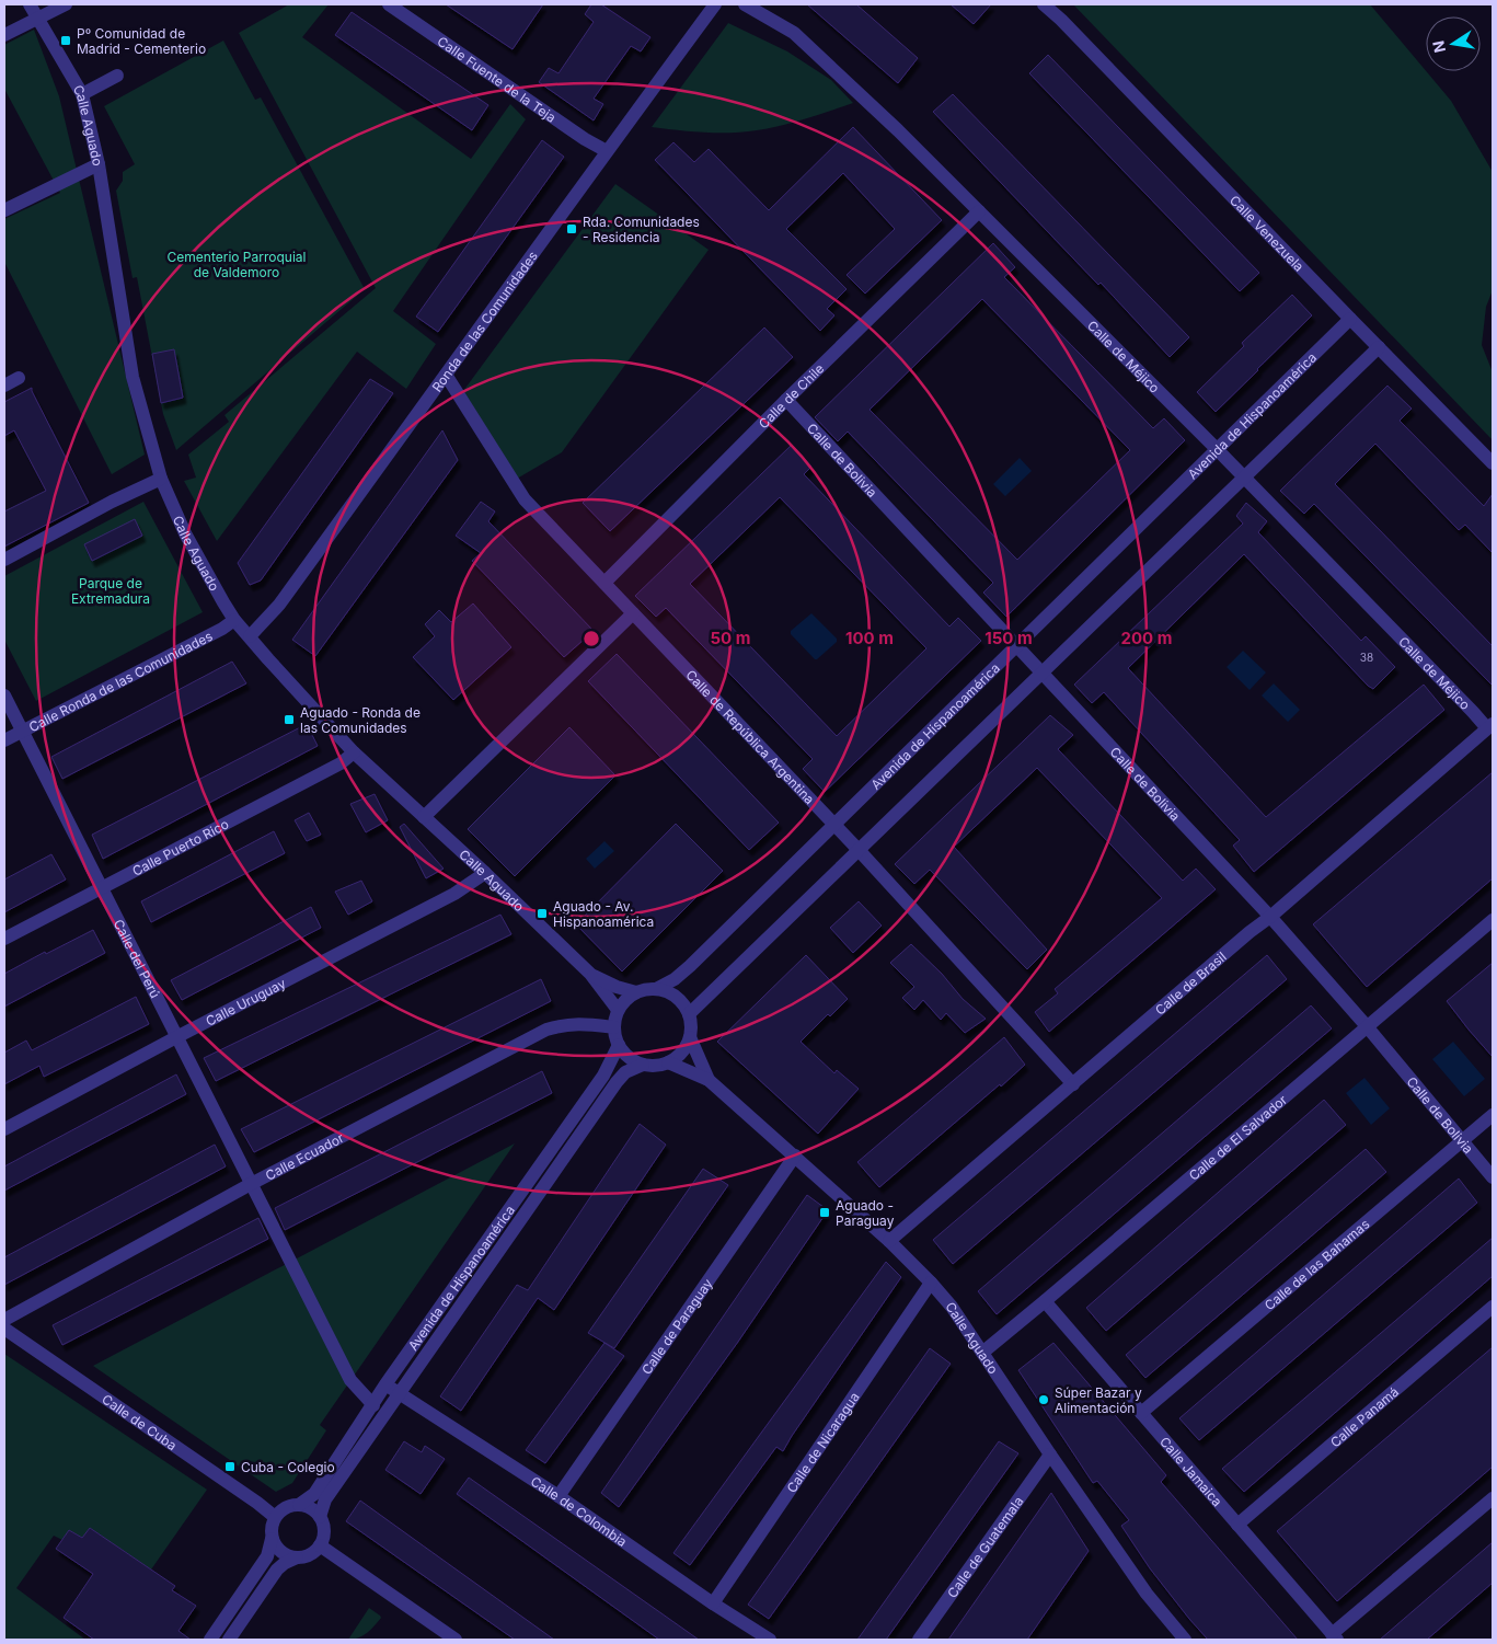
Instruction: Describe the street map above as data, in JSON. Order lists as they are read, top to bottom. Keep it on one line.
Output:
{"streets":{"street":["Calle Fuente de la Teja","Calle Aguado","Calle Venezuela","Ronda de las Comunidades","Calle de Méjico","Calle de Chile","Avenida de Hispanoamérica","Calle de Bolivia","Calle Ronda de las Comunidades","Calle de República Argentina","Calle Puerto Rico","Calle del Perú","Calle de Brasil","Calle Uruguay","Calle de El Salvador","Calle Ecuador","Calle de las Bahamas","Calle de Paraguay","Calle Panamá","Calle de Cuba","Calle de Nicaragua","Calle Jamaica","Calle de Colombia","Calle de Guatemala"]},"crossings":[["Calle Fuente de la Teja","Ronda de las Comunidades"],["Calle Aguado","Ronda de las Comunidades"],["Calle Aguado","Avenida de Hispanoamérica"],["Calle Aguado","Calle Ronda de las Comunidades"],["Calle Aguado","Calle Puerto Rico"],["Calle Aguado","Calle de Brasil"],["Calle Aguado","Calle Uruguay"],["Calle Aguado","Calle de El Salvador"],["Calle Aguado","Calle Ecuador"],["Calle Aguado","Calle de Paraguay"],["Calle Aguado","Calle de Nicaragua"],["Calle Aguado","Calle de Guatemala"],["Calle Venezuela","Avenida de Hispanoamérica"],["Ronda de las Comunidades","Calle de República Argentina"],["Calle de Méjico","Calle de Chile"],["Calle de Méjico","Avenida de Hispanoamérica"],["Calle de Méjico","Calle de Brasil"],["Calle de Chile","Calle de Bolivia"],["Calle de Chile","Calle de República Argentina"],["Avenida de Hispanoamérica","Calle de Bolivia"],["Avenida de Hispanoamérica","Calle de República Argentina"],["Avenida de Hispanoamérica","Calle del Perú"],["Avenida de Hispanoamérica","Calle Ecuador"],["Avenida de Hispanoamérica","Calle de Cuba"],["Avenida de Hispanoamérica","Calle de Colombia"],["Calle de Bolivia","Calle de Brasil"],["Calle de Bolivia","Calle de El Salvador"],["Calle de Bolivia","Calle de las Bahamas"],["Calle Ronda de las Comunidades","Calle del Perú"],["Calle de República Argentina","Calle de Brasil"],["Calle Puerto Rico","Calle del Perú"],["Calle del Perú","Calle Uruguay"],["Calle del Perú","Calle Ecuador"],["Calle de El Salvador","Calle Jamaica"],["Calle de las Bahamas","Calle Jamaica"],["Calle de Paraguay","Calle de Colombia"],["Calle Panamá","Calle Jamaica"],["Calle de Nicaragua","Calle de Colombia"]],"parks":["Cementerio Parroquial de Valdemoro","Parque de Extremadura"],"places":{"transit":["Pº Comunidad de Madrid - Cementerio","Rda. Comunidades - Residencia","Aguado - Ronda de las Comunidades","Aguado - Av. Hispanoamérica","Aguado - Paraguay","Cuba - Colegio"],"other":["Súper Bazar y Alimentación"]},"house_numbers":["38"],"north":"left","rings":["50 m","100 m","150 m","200 m"]}
